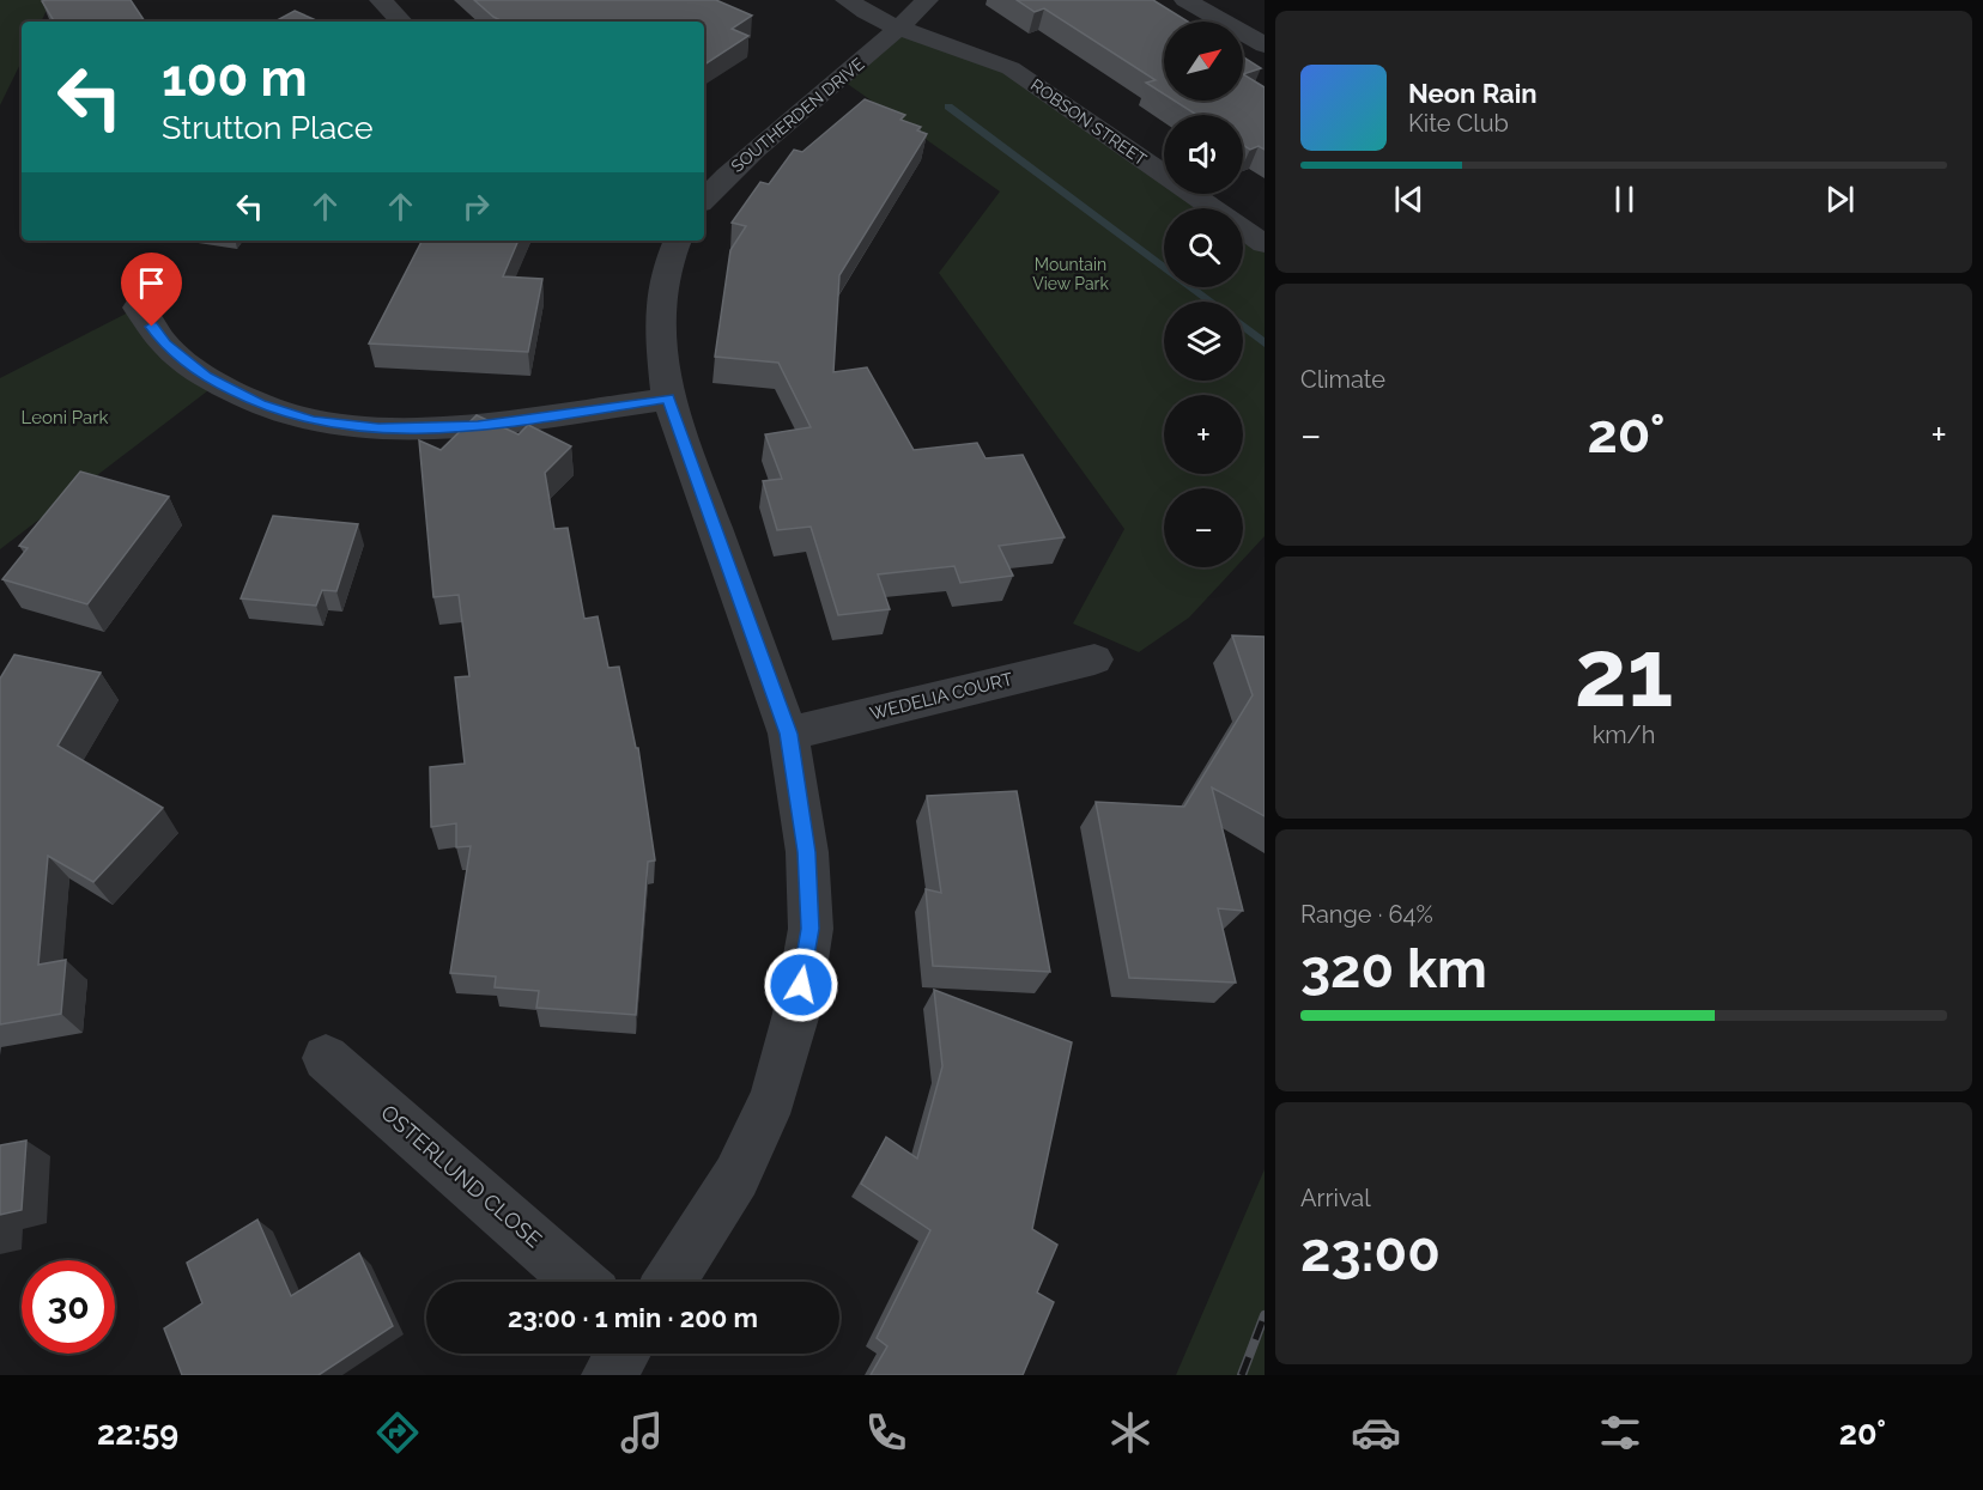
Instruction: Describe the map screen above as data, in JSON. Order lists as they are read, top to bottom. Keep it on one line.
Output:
{"streets":{"street":["SOUTHERDEN DRIVE","ROBSON STREET","WEDELIA COURT","OSTERLUND CLOSE"]},"crossings":[["SOUTHERDEN DRIVE","ROBSON STREET"]],"parks":["Mountain View Park","Leoni Park"],"north":"top right","page":{"map_buttons":["+","−"],"turn":["100 m","Strutton Place"],"song":["Neon Rain","Kite Club"],"tile":["Climate",["21","km/h"],["Range · 64%","320 km"],["Arrival","23:00"]],"heat":["−","20°","+"],"limit":"30","trip":"23:00 · 1 min · 200 m","tabs":["22:59","20°"]}}
